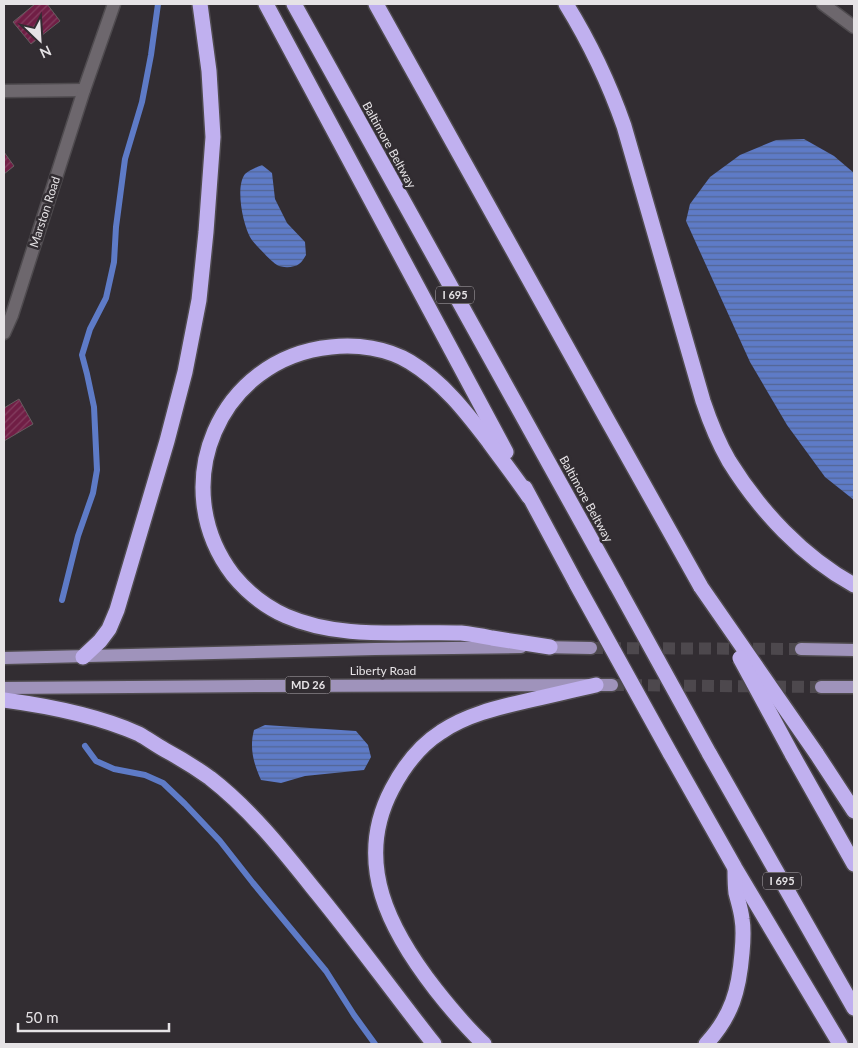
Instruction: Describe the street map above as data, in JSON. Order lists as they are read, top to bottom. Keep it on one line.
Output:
{"streets":{"highway":["Baltimore Beltway","I 695"],"main road":["Liberty Road","MD 26"],"street":["Marston Road"]},"scale_bar":"50 m","north":"bottom right"}
